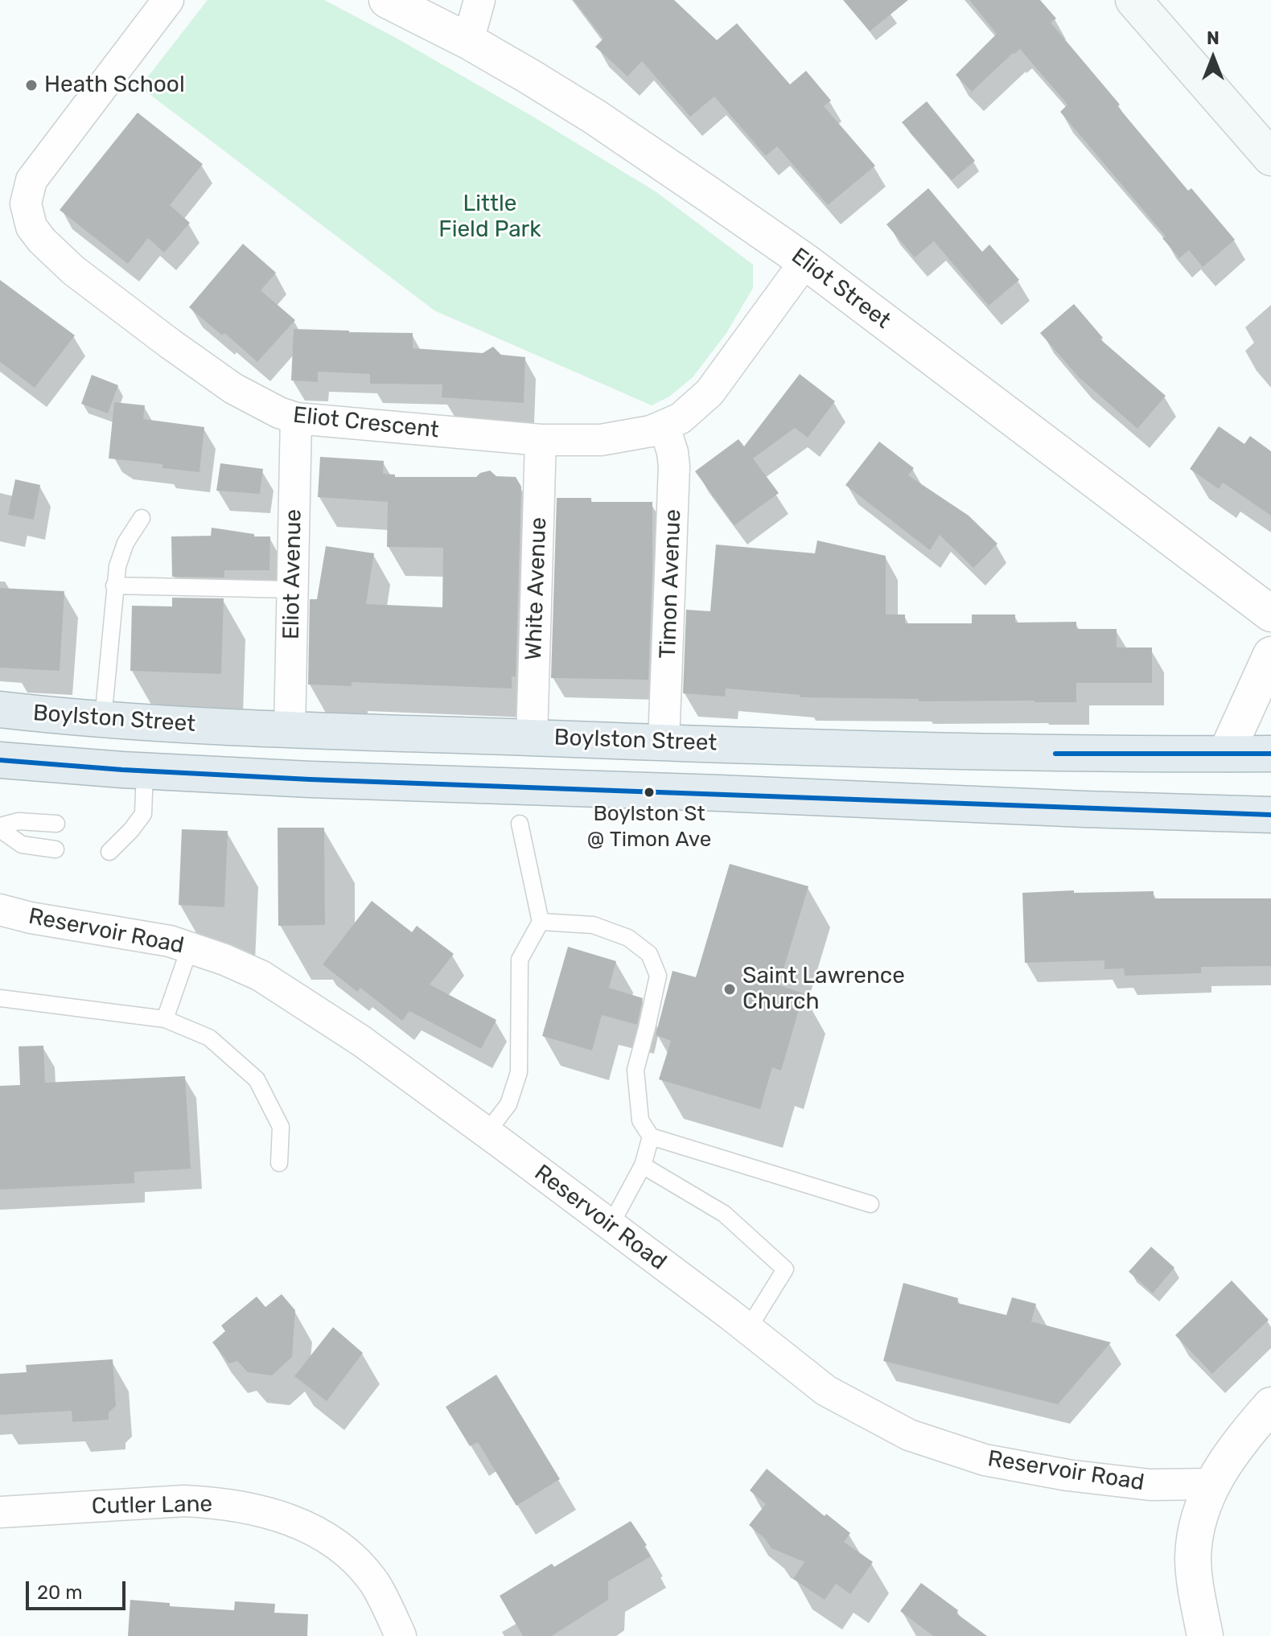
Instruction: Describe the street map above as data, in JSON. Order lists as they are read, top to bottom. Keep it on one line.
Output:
{"streets":{"highway":["Boylston Street"],"street":["Eliot Street","Eliot Crescent","Eliot Avenue","Timon Avenue","White Avenue","Reservoir Road","Cutler Lane"]},"crossings":[["Eliot Street","Eliot Crescent"],["Eliot Crescent","Eliot Avenue"],["Eliot Crescent","Timon Avenue"],["Eliot Crescent","White Avenue"],["Eliot Avenue","Boylston Street"],["Timon Avenue","Boylston Street"],["White Avenue","Boylston Street"]],"parks":["Little Field Park"],"places":["Heath School","Boylston St @ Timon Ave","Saint Lawrence Church"],"scale_bar":"20 m","north":"top"}
